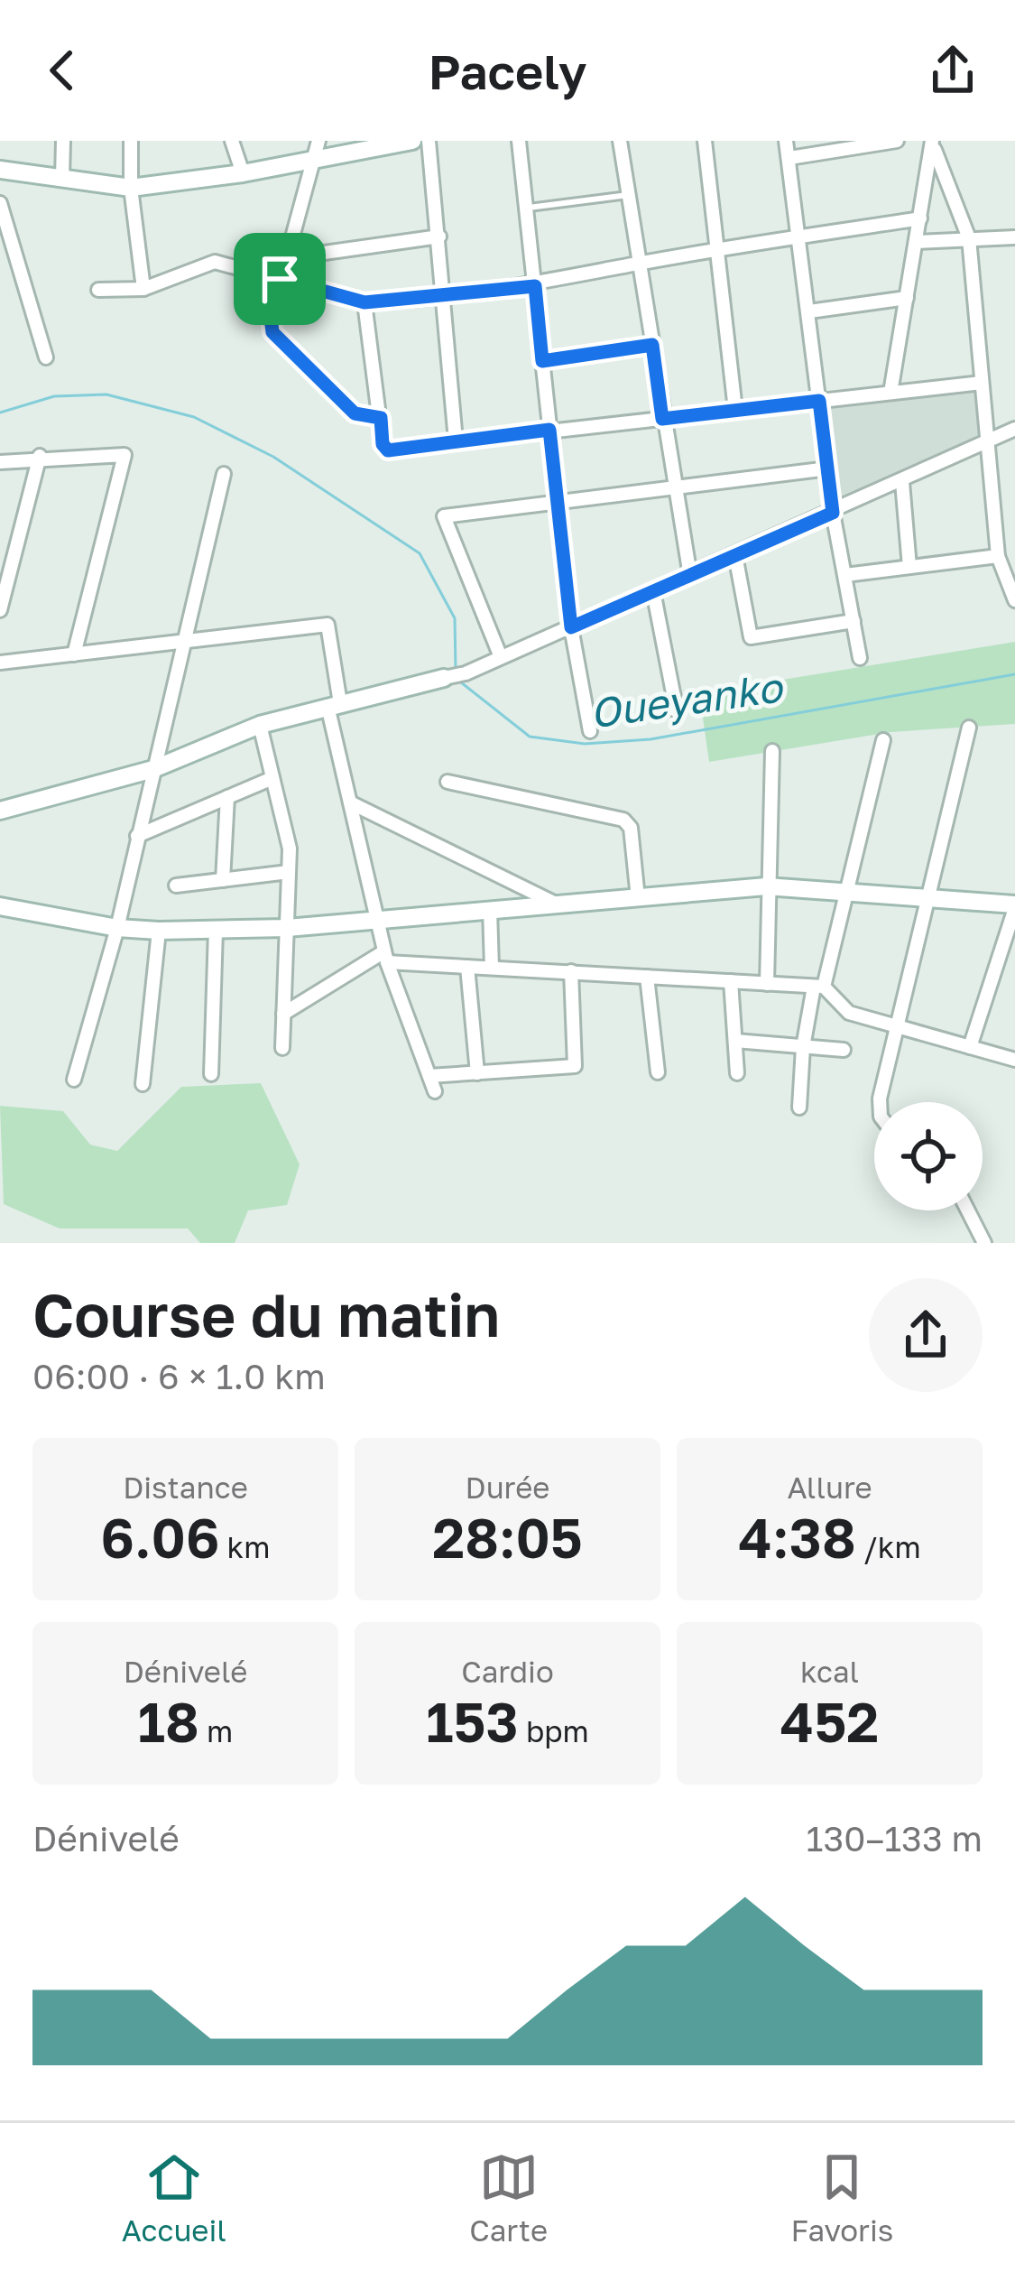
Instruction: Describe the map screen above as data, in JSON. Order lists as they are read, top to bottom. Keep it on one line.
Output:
{"water":["Oueyanko"],"page":{"header":"Pacely","heading":["Course du matin","06:00 · 6 × 1.0 km"],"stats":[["Distance","6.06 km"],["Durée","28:05"],["Allure","4:38 /km"],["Dénivelé","18 m"],["Cardio","153 bpm"],["kcal","452"]],"chart":["Dénivelé","130–133 m"],"tabs":["Accueil","Carte","Favoris"]}}
